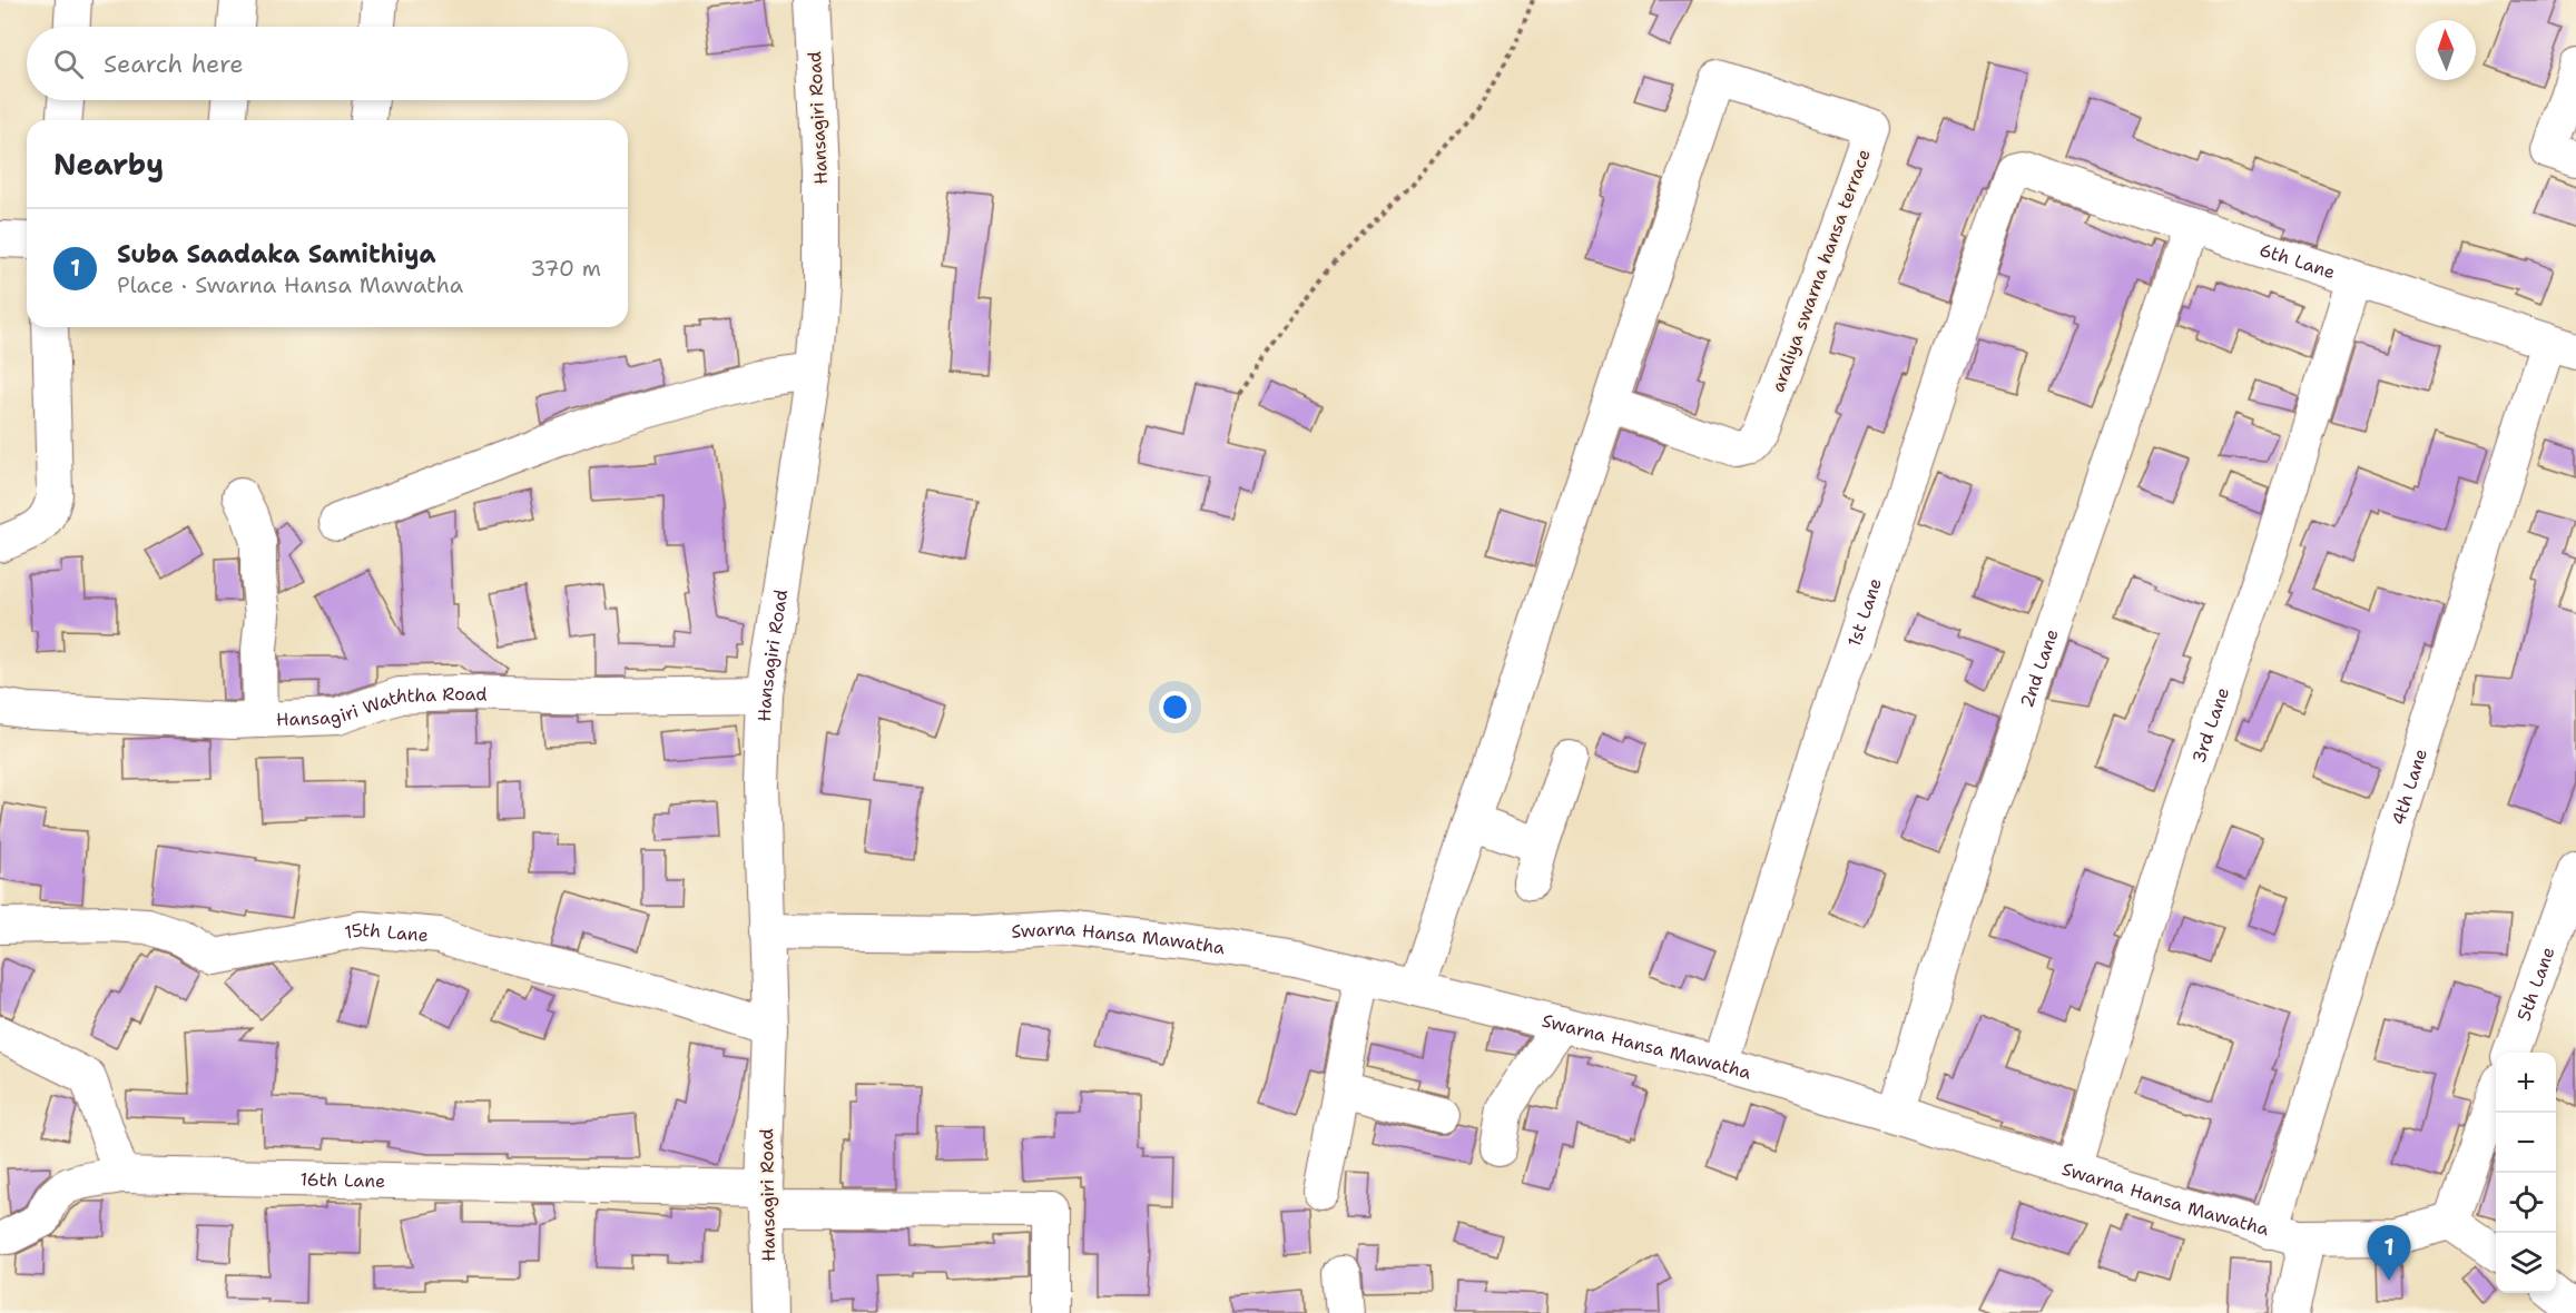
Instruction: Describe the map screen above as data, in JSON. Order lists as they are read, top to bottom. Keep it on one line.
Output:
{"streets":{"street":["Hansagiri Road","6th Lane","araliya swarna hansa terrace","1st Lane","2nd Lane","Hansagiri Waththa Road","3rd Lane","4th Lane","15th Lane","Swarna Hansa Mawatha","5th Lane","16th Lane"]},"crossings":[["Hansagiri Road","Hansagiri Waththa Road"],["Hansagiri Road","15th Lane"],["Hansagiri Road","Swarna Hansa Mawatha"],["Hansagiri Road","16th Lane"],["6th Lane","1st Lane"],["6th Lane","2nd Lane"],["6th Lane","3rd Lane"],["6th Lane","4th Lane"],["araliya swarna hansa terrace","Swarna Hansa Mawatha"],["1st Lane","Swarna Hansa Mawatha"],["2nd Lane","Swarna Hansa Mawatha"],["3rd Lane","Swarna Hansa Mawatha"],["4th Lane","Swarna Hansa Mawatha"]],"north":"top","page":{"search":"Search here","heading":"Nearby","list":[{"mark":"1","name":"Suba Saadaka Samithiya","note":"Place · Swarna Hansa Mawatha","value":"370 m"}],"map_buttons":["+","−"],"pins":"1"}}
